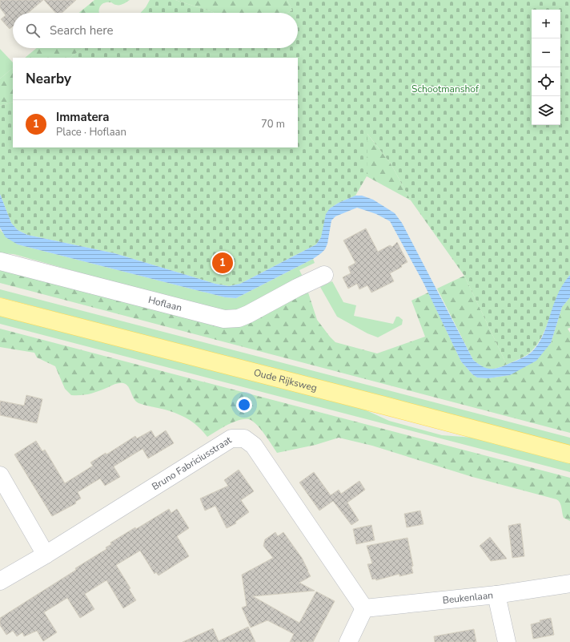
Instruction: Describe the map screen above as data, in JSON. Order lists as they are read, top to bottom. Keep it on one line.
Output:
{"streets":{"main road":["Oude Rijksweg"],"street":["Hoflaan","Bruno Fabriciusstraat","Beukenlaan"]},"crossings":[["Bruno Fabriciusstraat","Beukenlaan"]],"parks":["Schootmanshof"],"page":{"map_buttons":["+","−"],"search":"Search here","heading":"Nearby","list":[{"mark":"1","name":"Immatera","note":"Place · Hoflaan","value":"70 m"}],"pins":"1"}}
